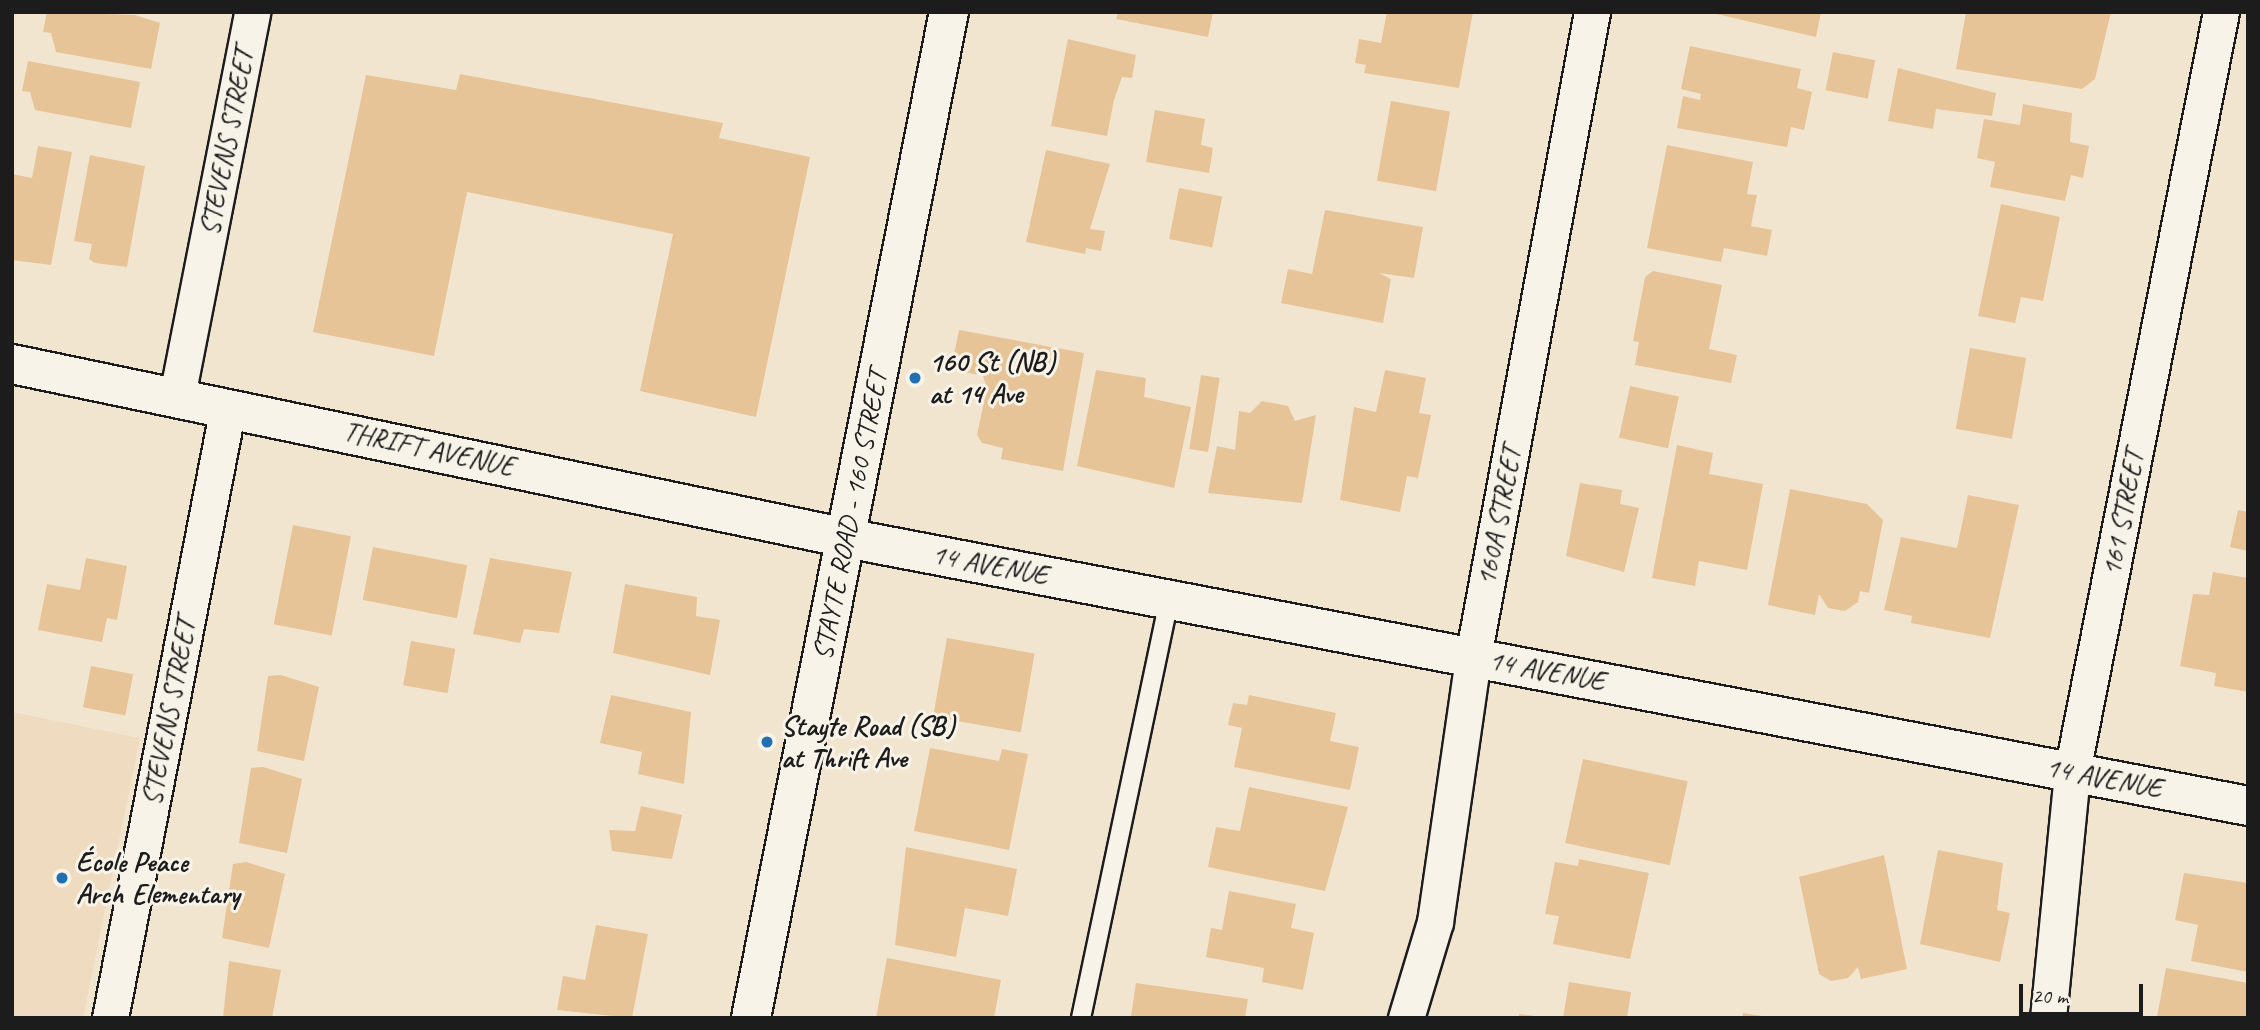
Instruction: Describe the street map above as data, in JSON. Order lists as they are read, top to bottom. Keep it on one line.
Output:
{"streets":{"street":["STEVENS STREET","THRIFT AVENUE","161 STREET","STAYTE ROAD - 160 STREET","160A STREET","14 AVENUE"]},"crossings":[["STEVENS STREET","THRIFT AVENUE"],["THRIFT AVENUE","STAYTE ROAD - 160 STREET"],["THRIFT AVENUE","14 AVENUE"],["161 STREET","14 AVENUE"],["STAYTE ROAD - 160 STREET","14 AVENUE"],["160A STREET","14 AVENUE"]],"places":["160 St (NB) at 14 Ave","Stayte Road (SB) at Thrift Ave","École Peace Arch Elementary"],"scale_bar":"20 m"}
